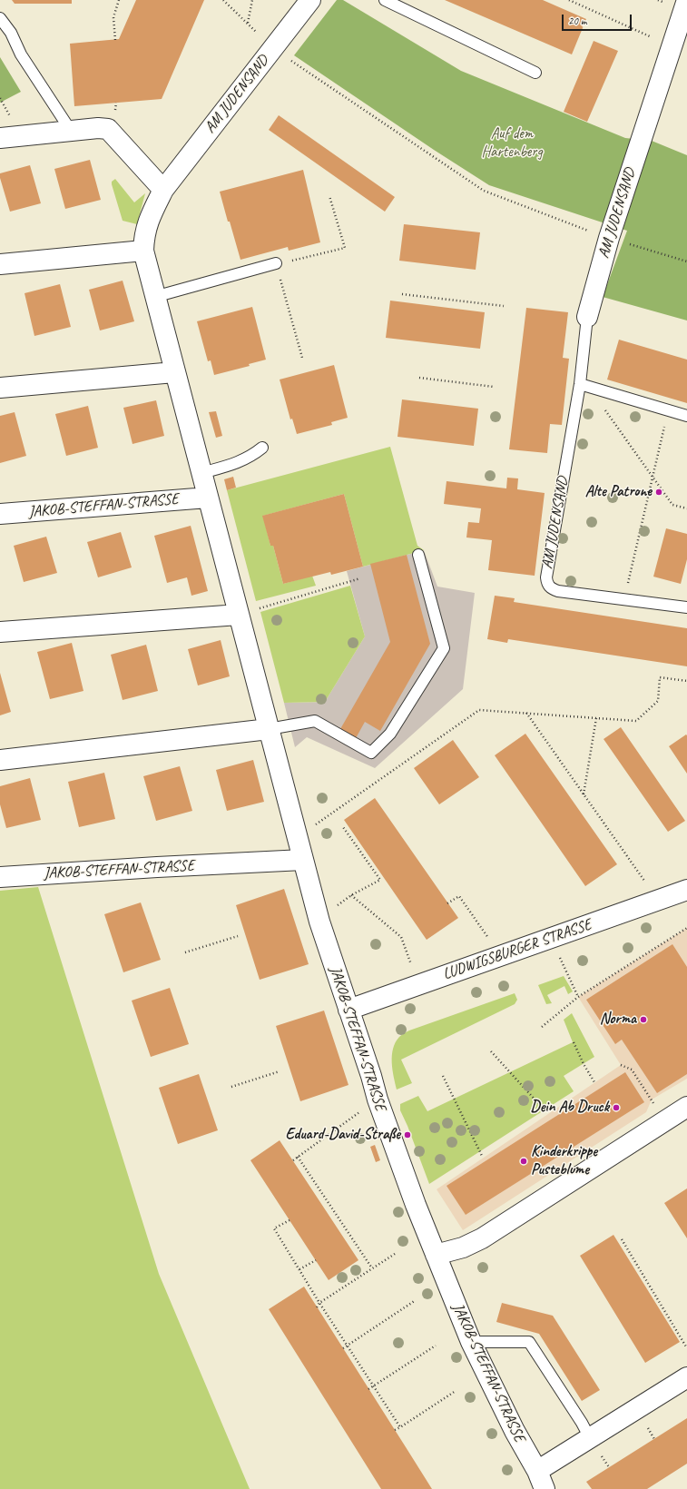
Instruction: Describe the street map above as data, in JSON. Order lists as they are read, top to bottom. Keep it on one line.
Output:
{"streets":{"street":["AM JUDENSAND","JAKOB-STEFFAN-STRASSE","LUDWIGSBURGER STRASSE"]},"crossings":[["AM JUDENSAND","JAKOB-STEFFAN-STRASSE"],["JAKOB-STEFFAN-STRASSE","LUDWIGSBURGER STRASSE"]],"parks":["Auf dem Hartenberg"],"places":["Alte Patrone","Norma","Dein Ab Druck","Eduard-David-Straße","Kinderkrippe Pusteblume"],"scale_bar":"20 m"}
